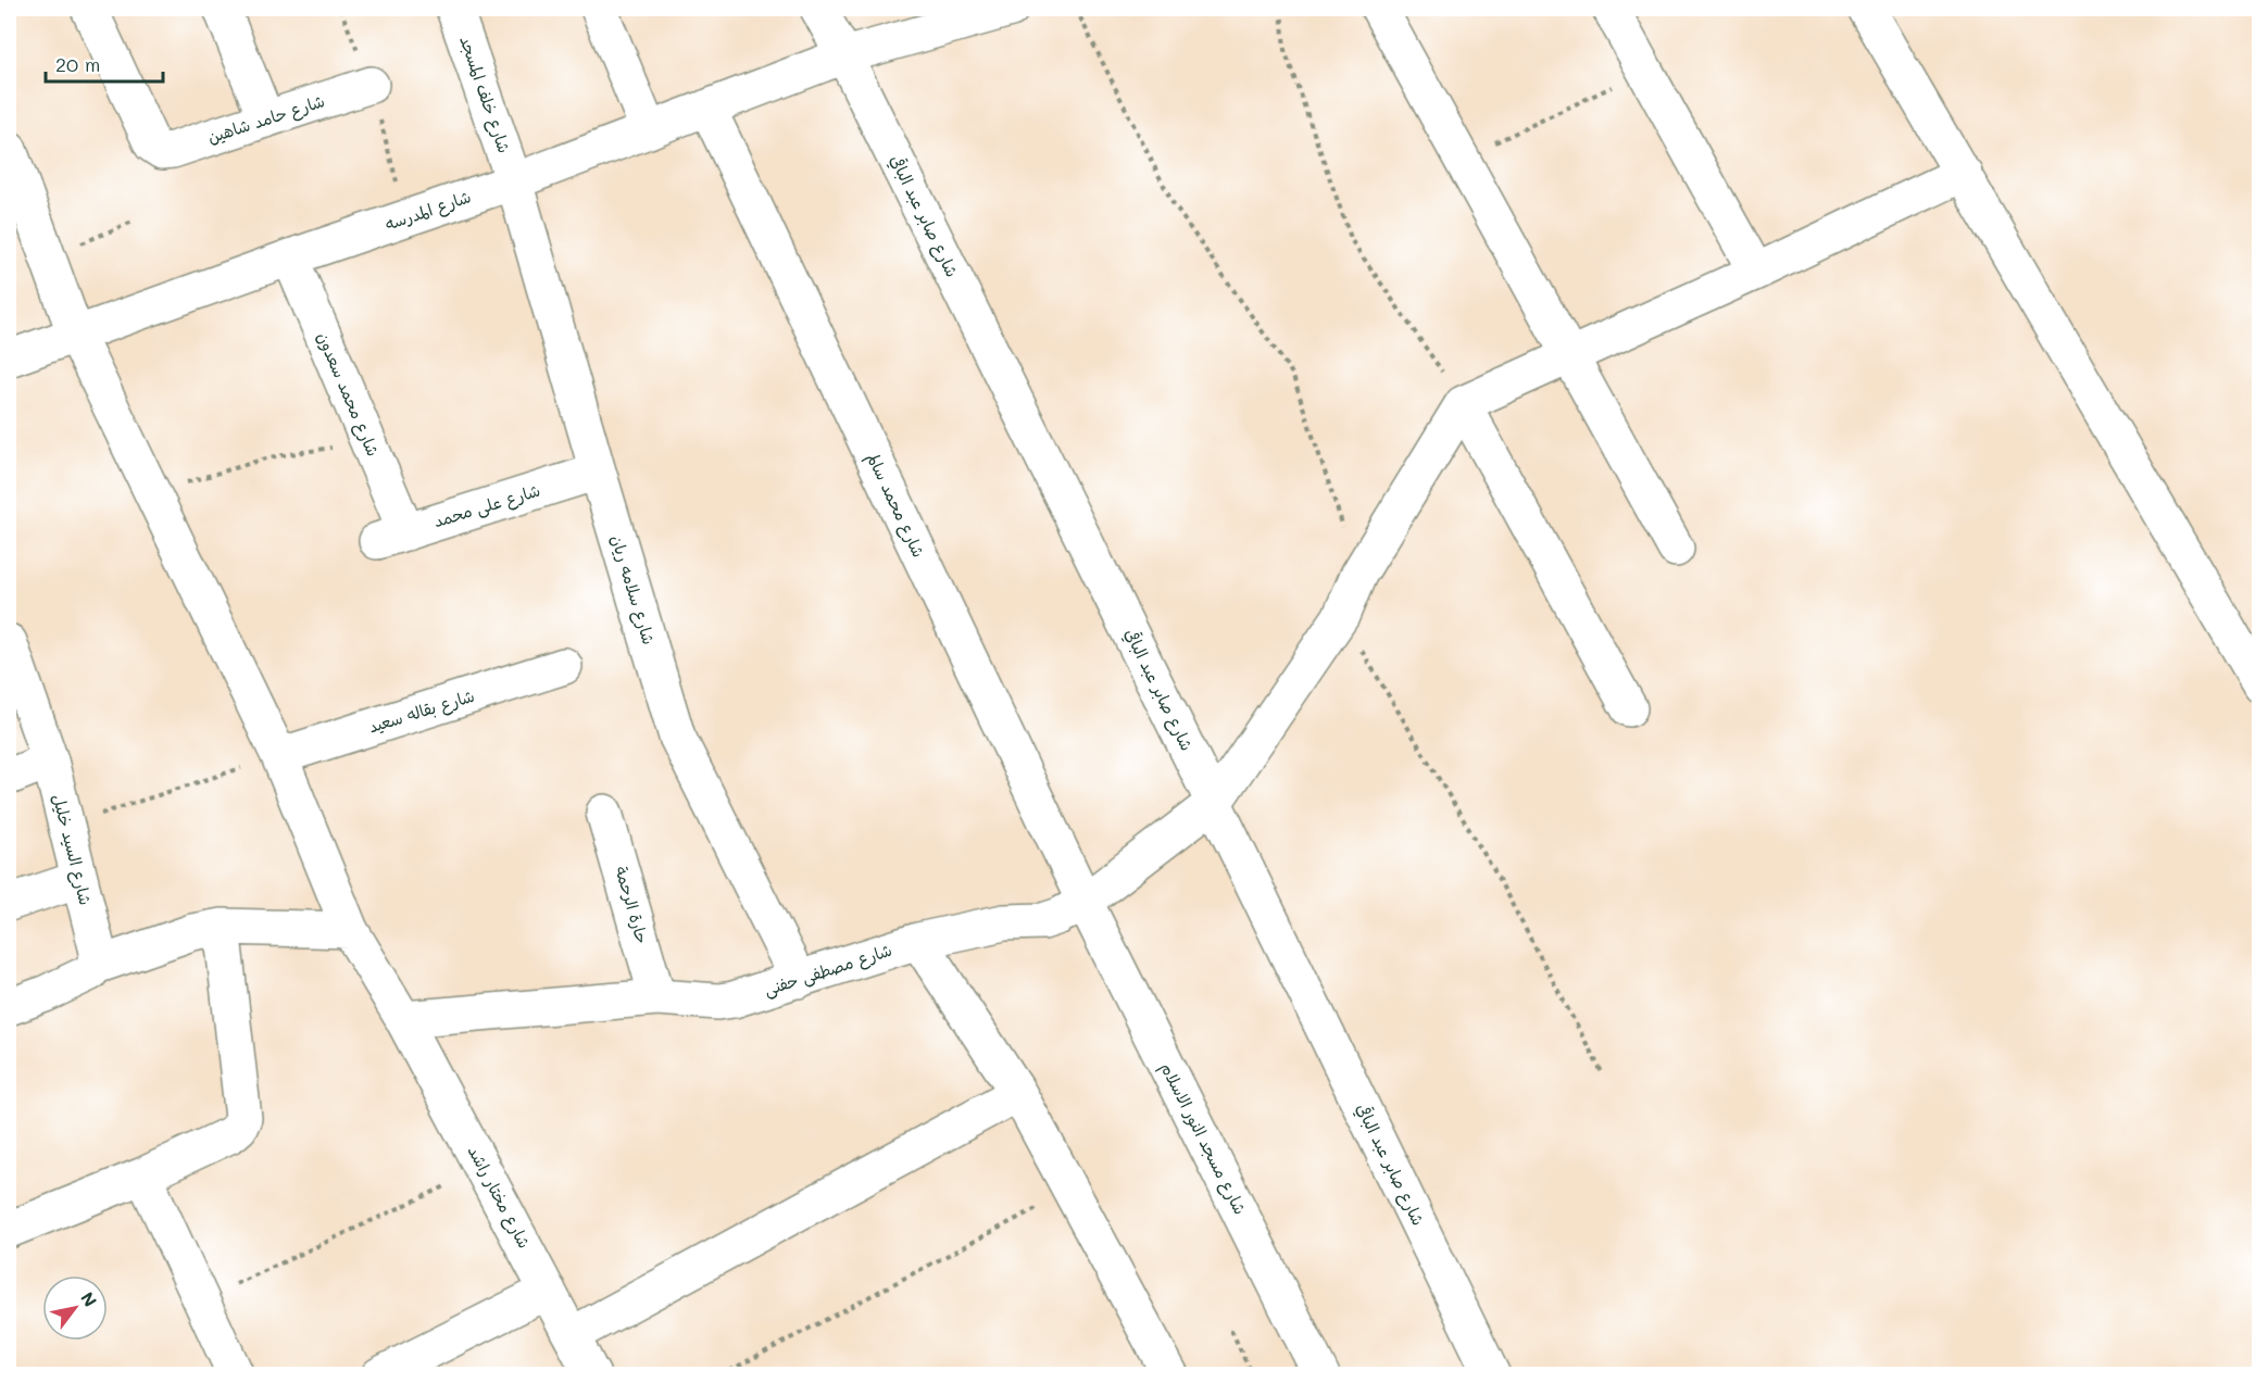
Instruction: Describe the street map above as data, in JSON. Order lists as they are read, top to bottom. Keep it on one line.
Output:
{"streets":{"street":["شارع خلف المسجد","شارع حامد شاهين","شارع المدرسه","شارع صابر عبد الباقي","شارع محمد سعدون","شارع محمد سالم","شارع على محمد","شارع سلامه ريان","شارع بقاله سعيد","شارع السيد خليل","حارة الرحمة","شارع مصطفى حفنى","شارع مسجد النور الاسلام","شارع مختار راشد"]},"crossings":[["شارع خلف المسجد","شارع المدرسه"],["شارع خلف المسجد","شارع سلامه ريان"],["شارع المدرسه","شارع صابر عبد الباقي"],["شارع المدرسه","شارع محمد سعدون"],["شارع المدرسه","شارع محمد سالم"],["شارع المدرسه","شارع سلامه ريان"],["شارع المدرسه","شارع مختار راشد"],["شارع صابر عبد الباقي","شارع مصطفى حفنى"],["شارع محمد سعدون","شارع على محمد"],["شارع محمد سالم","شارع مصطفى حفنى"],["شارع محمد سالم","شارع مسجد النور الاسلام"],["شارع على محمد","شارع سلامه ريان"],["شارع سلامه ريان","شارع مصطفى حفنى"],["شارع بقاله سعيد","شارع مختار راشد"],["حارة الرحمة","شارع مصطفى حفنى"],["شارع مصطفى حفنى","شارع مسجد النور الاسلام"],["شارع مصطفى حفنى","شارع مختار راشد"]],"scale_bar":"20 m","north":"top right"}
